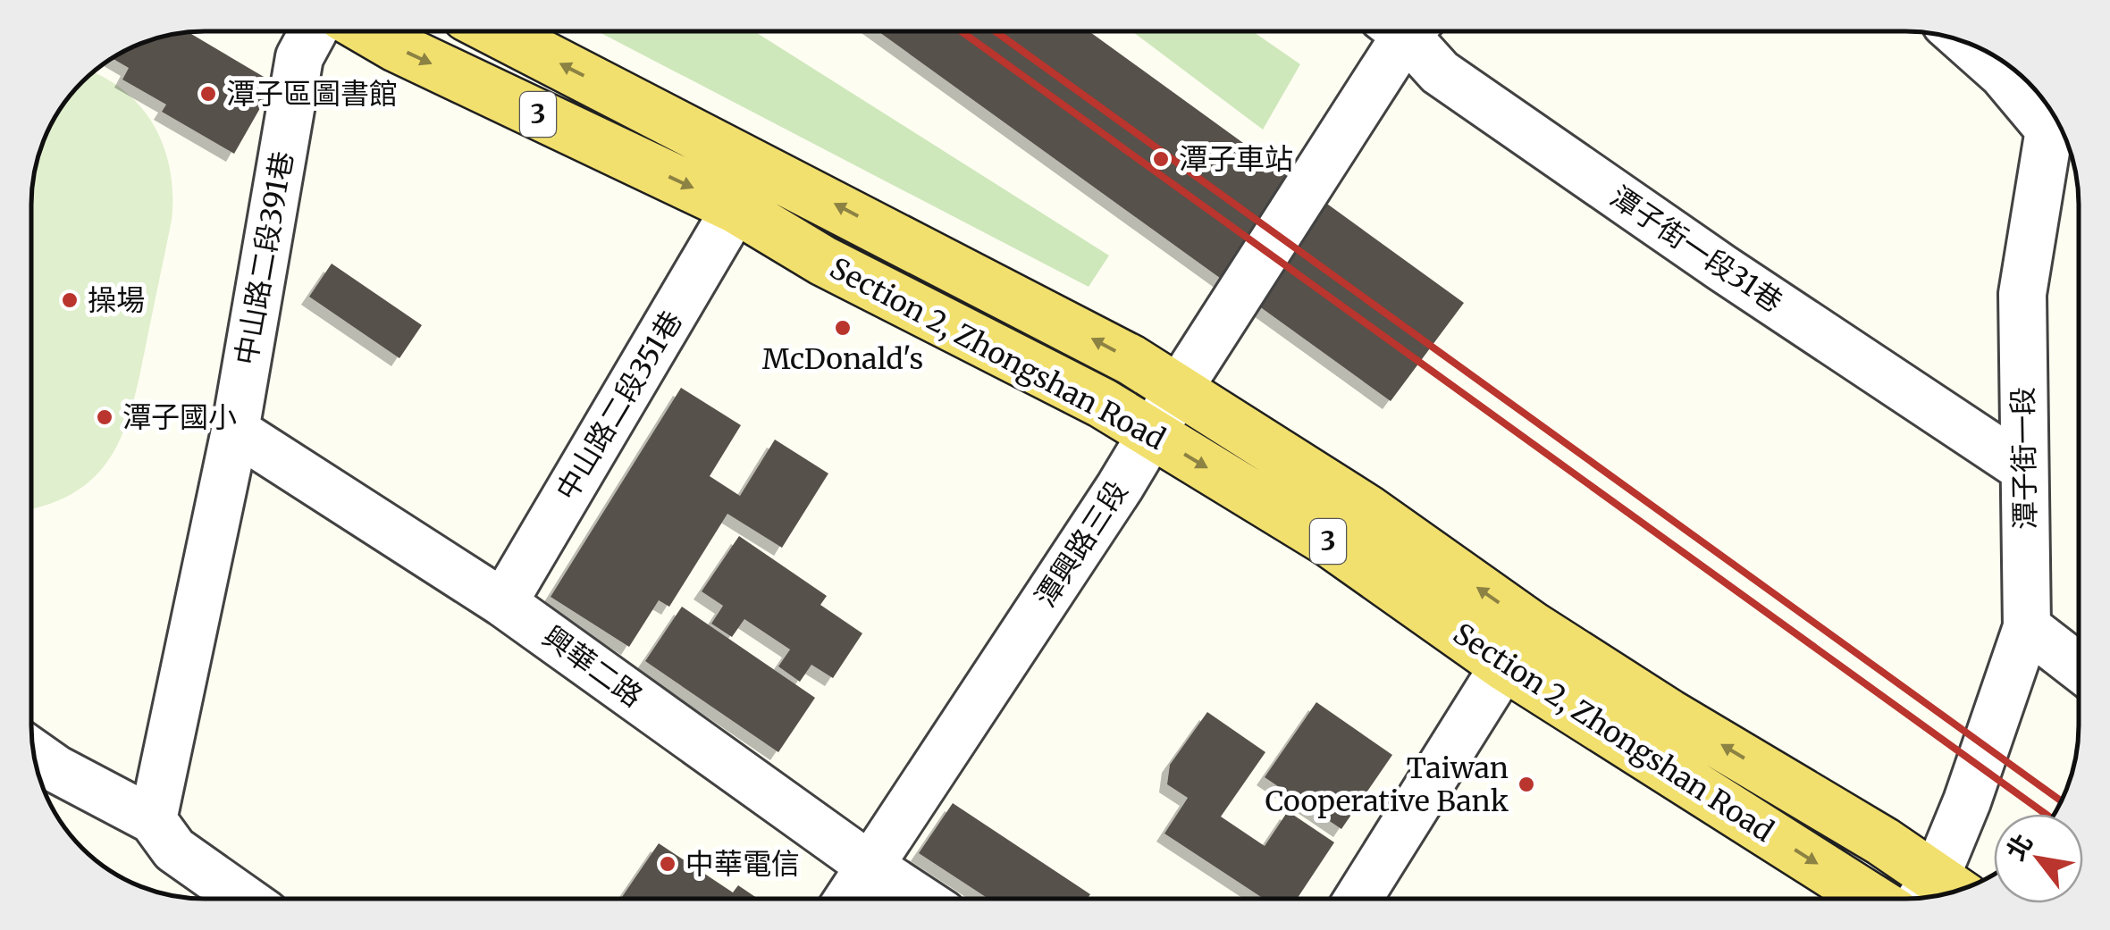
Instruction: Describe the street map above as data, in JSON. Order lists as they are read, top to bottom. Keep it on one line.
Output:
{"streets":{"main road":["3","Section 2, Zhongshan Road"],"street":["潭子街一段31巷","中山路二段391巷","中山路二段351巷","潭子街一段","潭興路三段","興華二路"]},"crossings":[["潭子街一段31巷","潭子街一段"],["中山路二段391巷","興華二路"],["Section 2, Zhongshan Road","中山路二段351巷"],["Section 2, Zhongshan Road","潭子街一段"],["Section 2, Zhongshan Road","潭興路三段"],["中山路二段351巷","興華二路"],["潭興路三段","興華二路"]],"places":["潭子區圖書館","潭子車站","操場","McDonald's","潭子國小","Taiwan Cooperative Bank","中華電信"],"north":"top left"}
